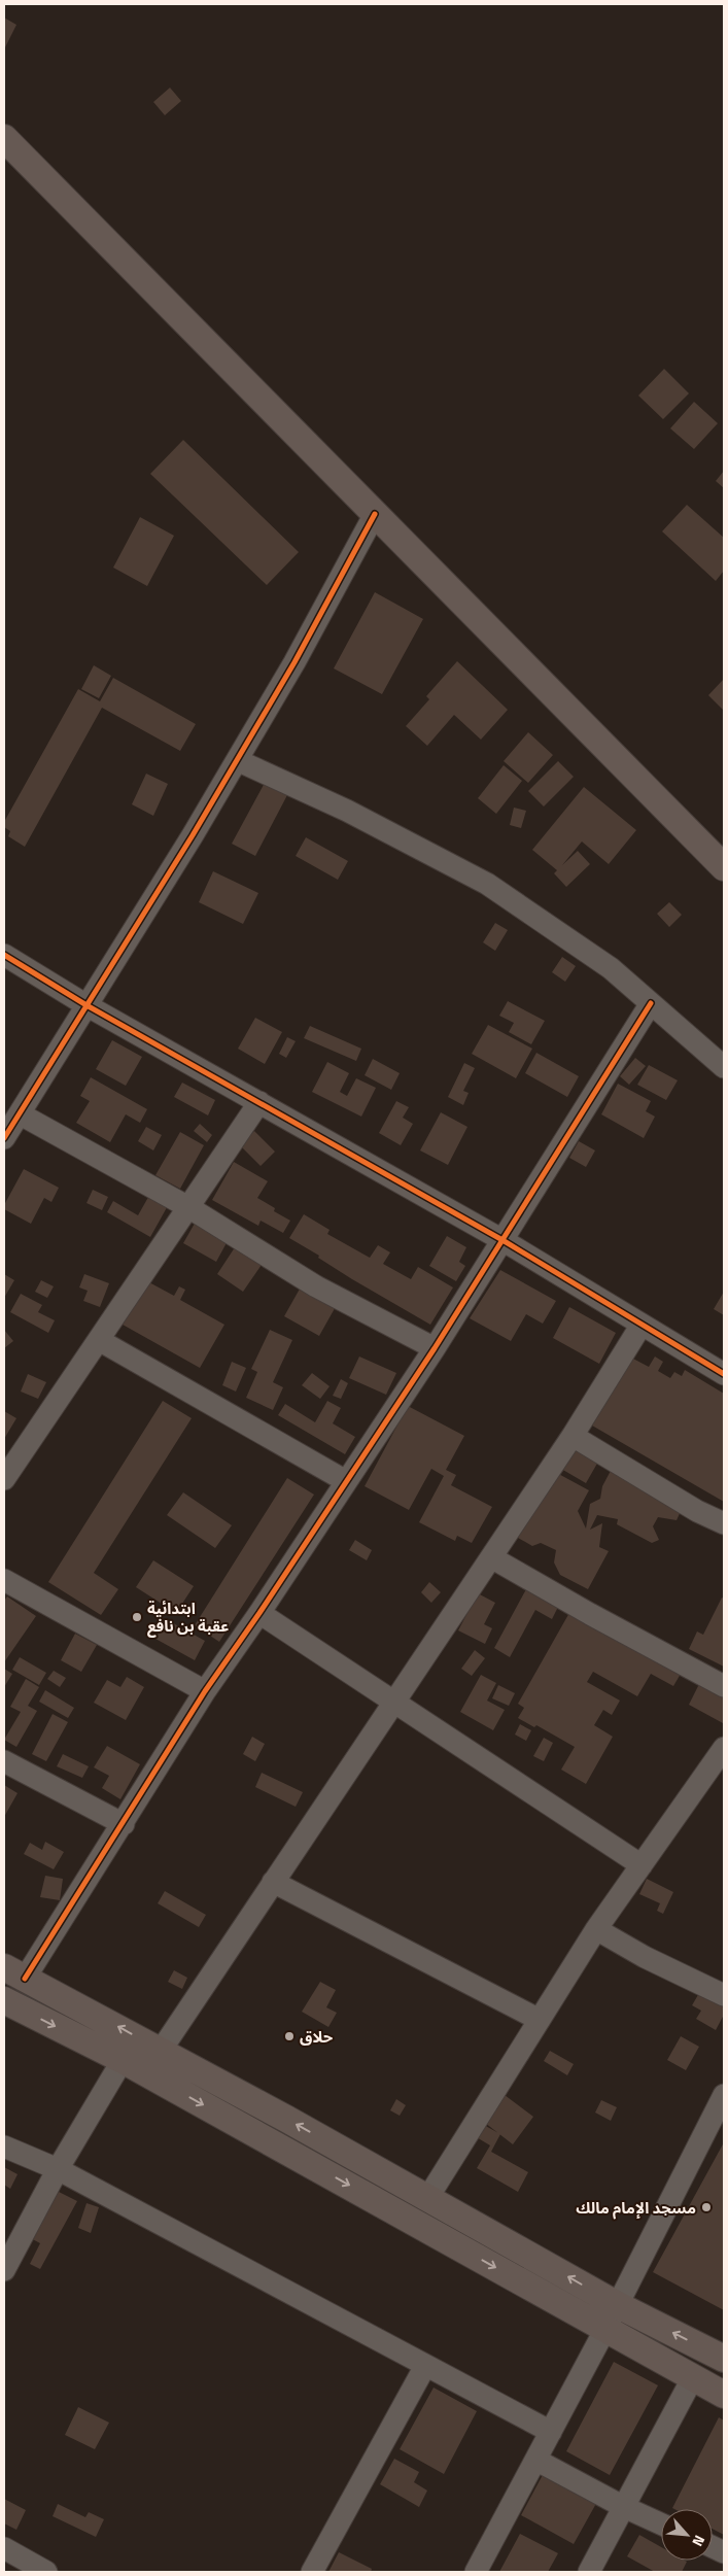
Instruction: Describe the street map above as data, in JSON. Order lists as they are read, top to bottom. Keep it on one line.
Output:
{"places":["ابتدائية عقبة بن نافع","حلاق","مسجد الإمام مالك"],"north":"bottom right"}
